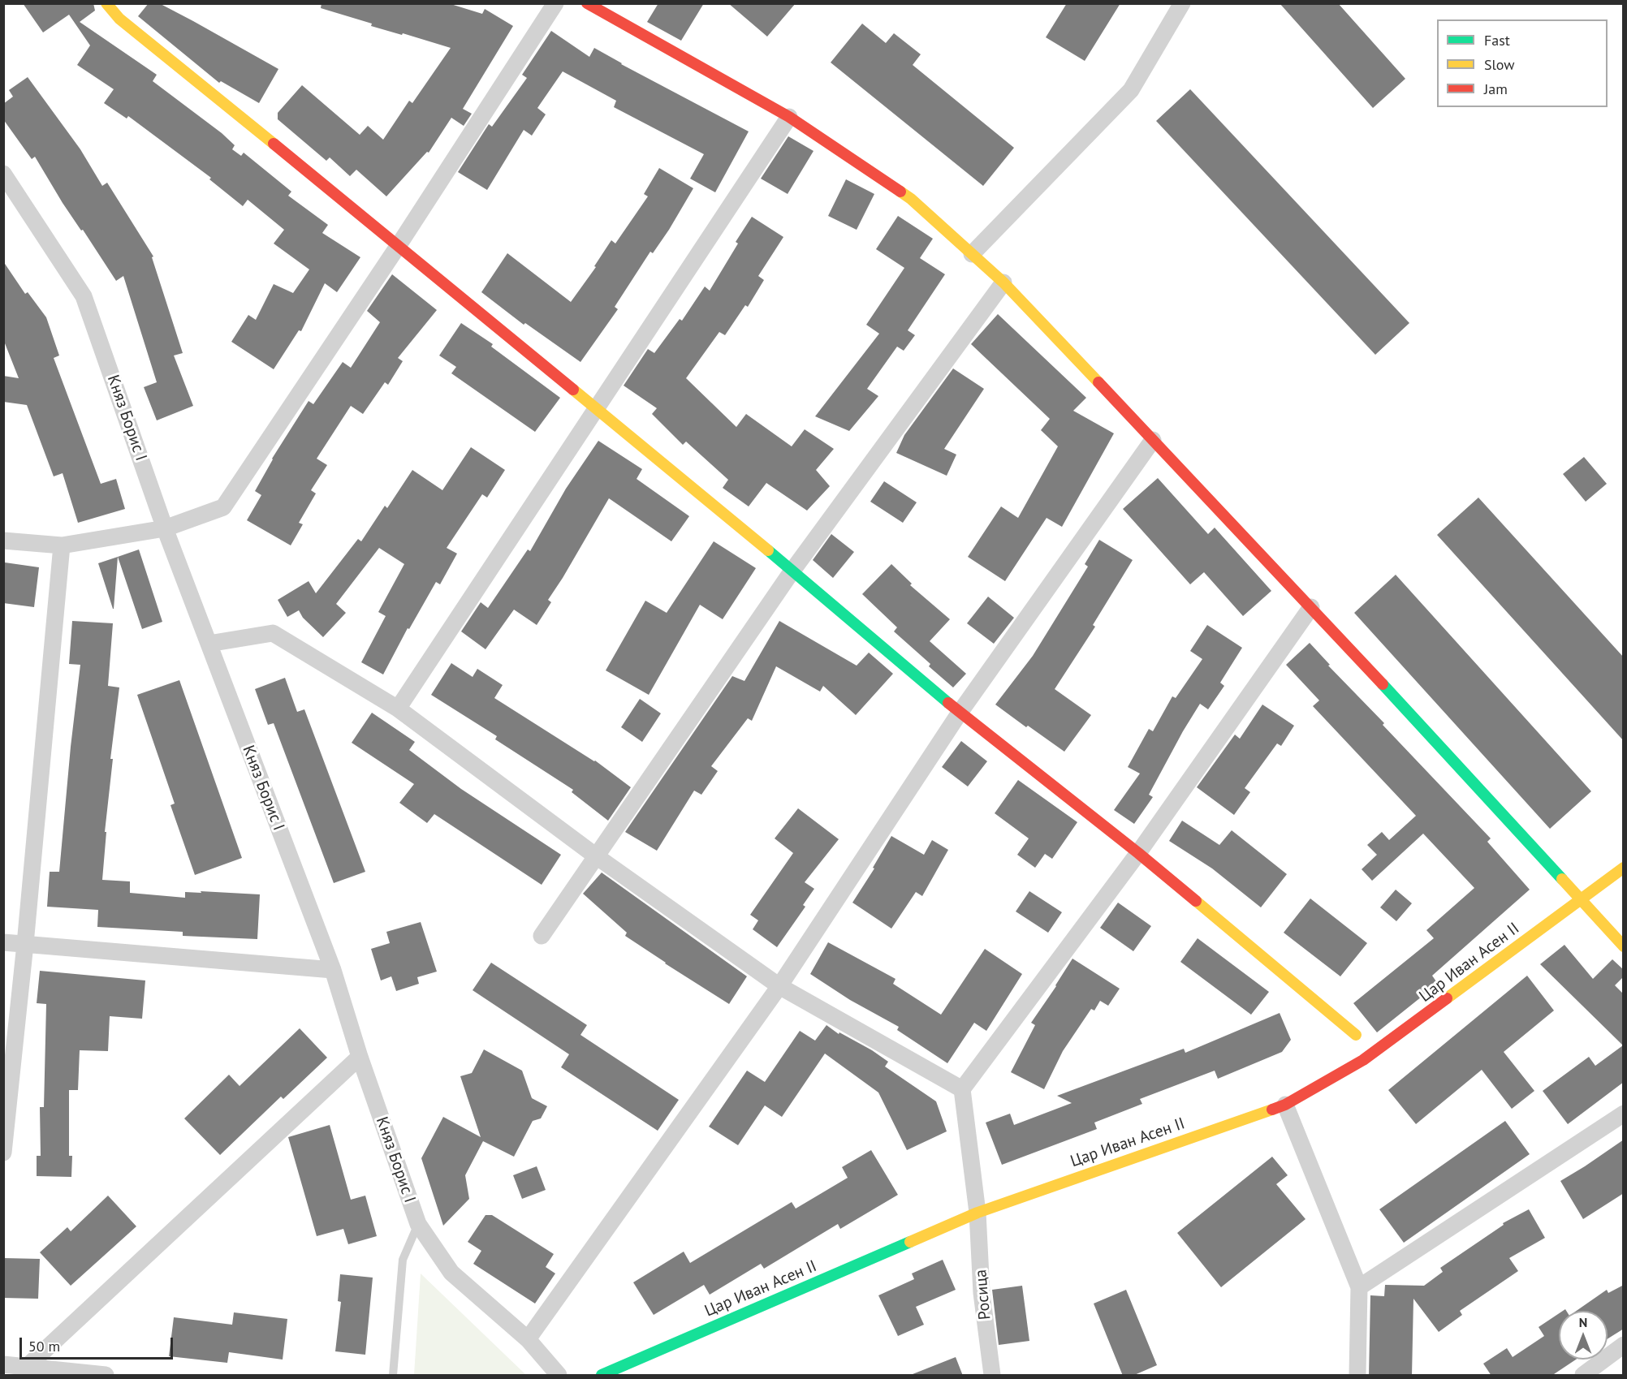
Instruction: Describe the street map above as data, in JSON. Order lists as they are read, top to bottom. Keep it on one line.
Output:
{"streets":{"street":["Княз Борис I","Цар Иван Асен II","Росица"]},"crossings":[["Цар Иван Асен II","Росица"]],"legend":["Fast","Slow","Jam"],"scale_bar":"50 m","north":"top"}
